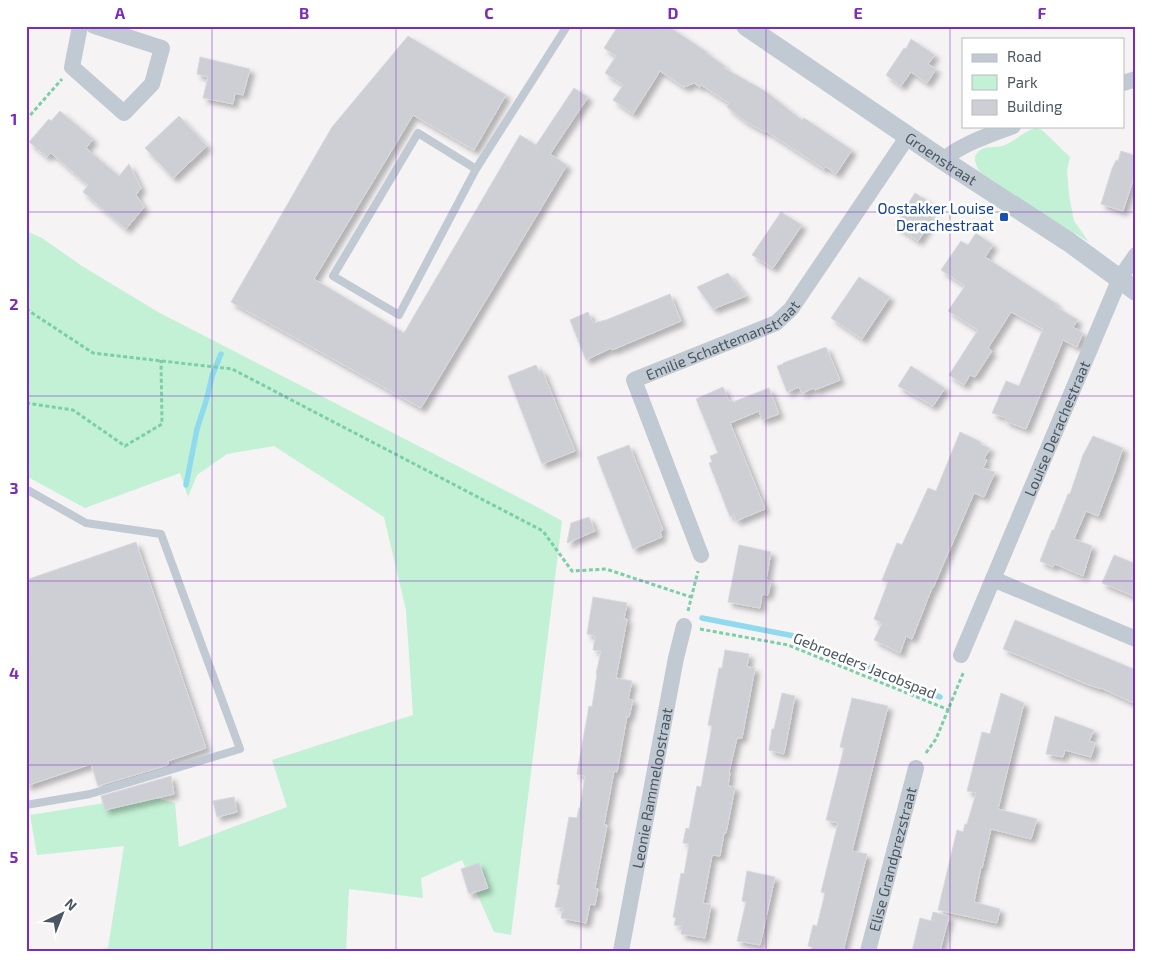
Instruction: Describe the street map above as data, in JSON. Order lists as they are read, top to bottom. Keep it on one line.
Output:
{"streets":{"street":["Groenstraat","Emilie Schattemanstraat","Louise Derachestraat","Leonie Rammeloostraat","Elise Grandprezstraat"],"path":["Gebroeders Jacobspad"]},"crossings":[["Groenstraat","Emilie Schattemanstraat"],["Groenstraat","Louise Derachestraat"],["Louise Derachestraat","Gebroeders Jacobspad"],["Gebroeders Jacobspad","Leonie Rammeloostraat"],["Gebroeders Jacobspad","Elise Grandprezstraat"]],"places":{"transit":["Oostakker Louise Derachestraat"]},"legend":["Road","Park","Building"],"north":"top right","grid":{"columns":["A","B","C","D","E","F"],"rows":["1","2","3","4","5"]}}
